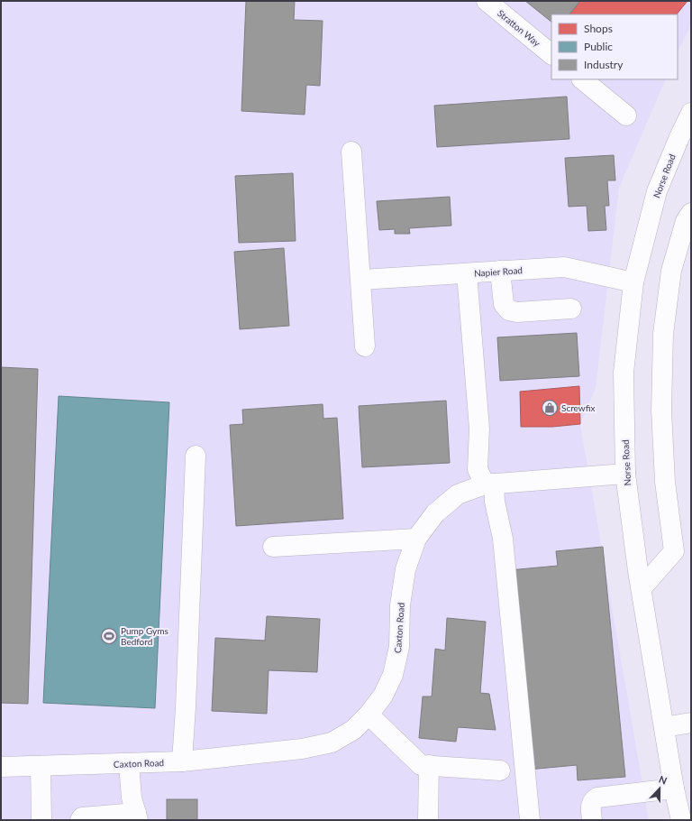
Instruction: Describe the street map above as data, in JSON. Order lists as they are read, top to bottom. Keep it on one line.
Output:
{"streets":{"street":["Stratton Way","Norse Road","Napier Road","Caxton Road"]},"crossings":[["Norse Road","Napier Road"],["Norse Road","Caxton Road"]],"places":{"shop":["Screwfix"],"sports":["Pump Gyms Bedford"]},"legend":["Shops","Public","Industry"],"north":"top"}
